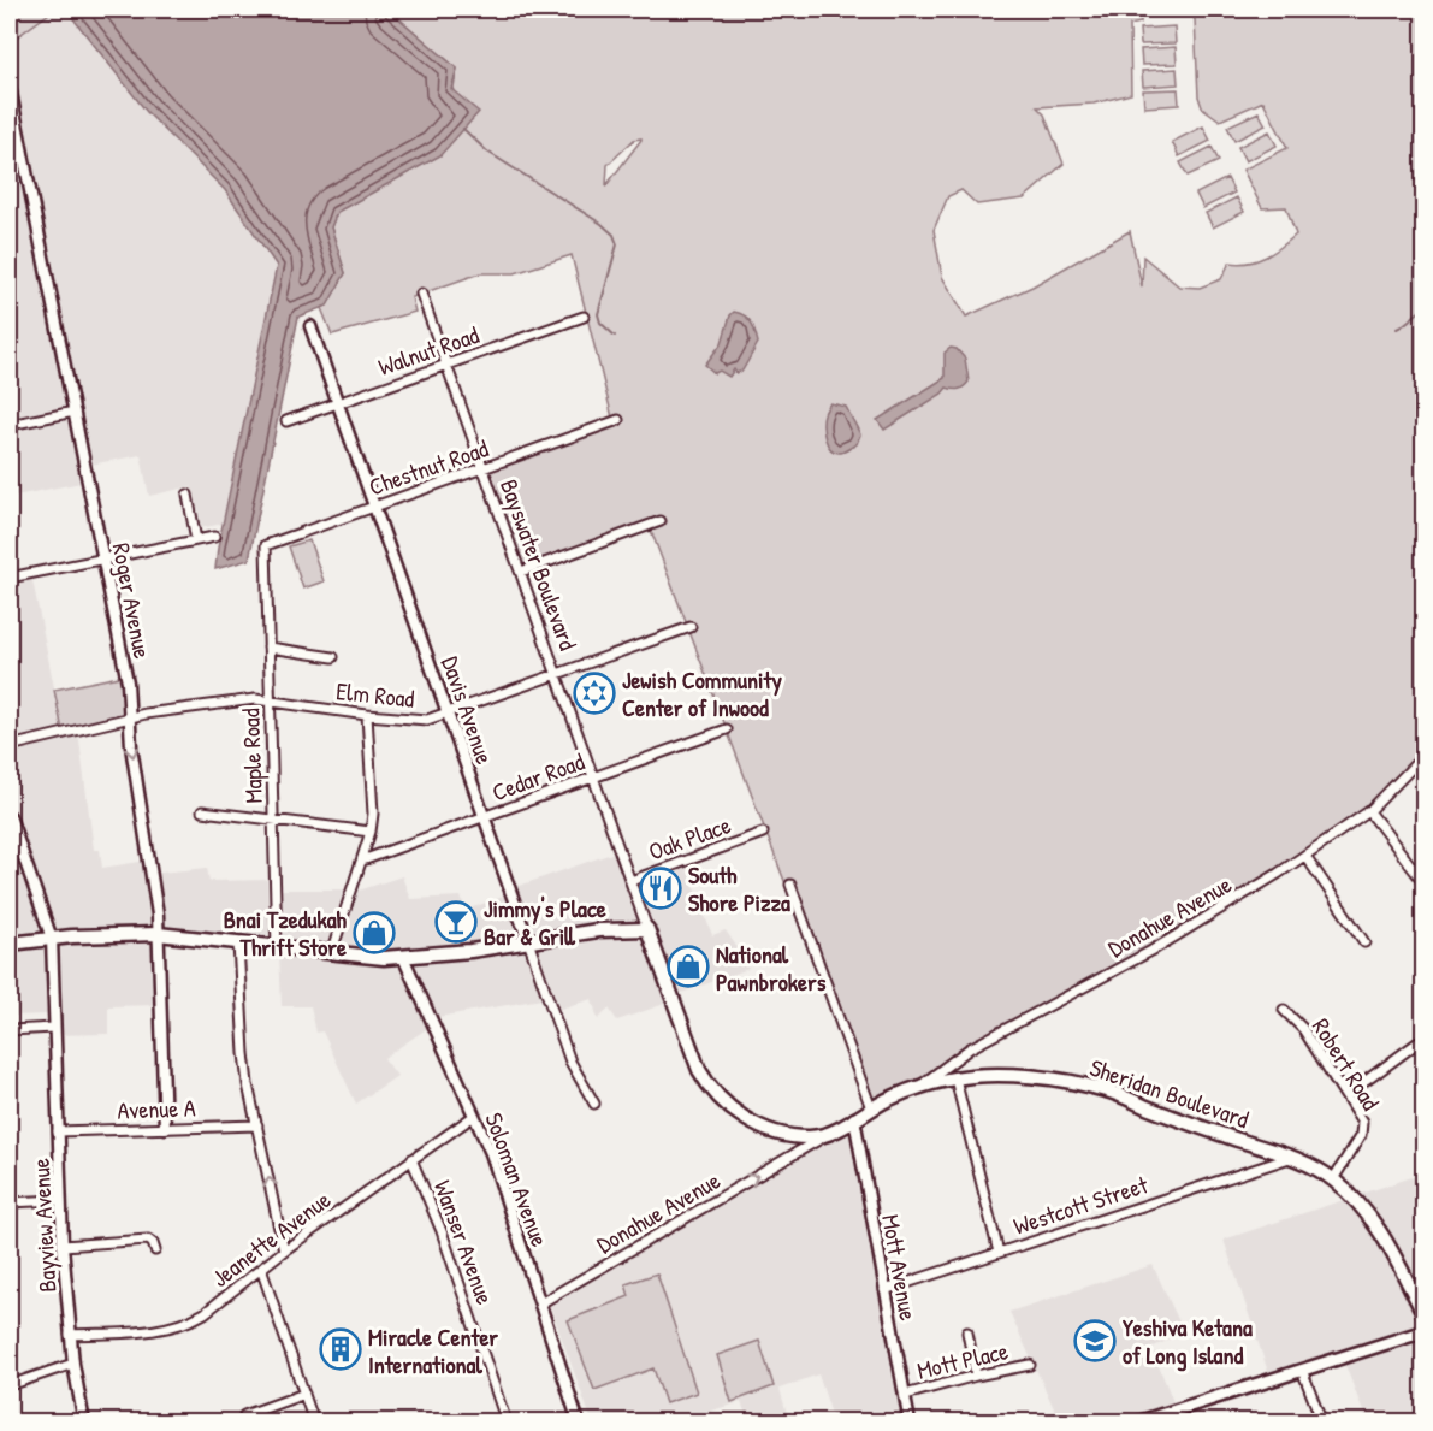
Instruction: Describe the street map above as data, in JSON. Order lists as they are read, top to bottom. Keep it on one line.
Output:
{"streets":{"main road":["Sheridan Boulevard"],"street":["Walnut Road","Chestnut Road","Bayswater Boulevard","Roger Avenue","Elm Road","Davis Avenue","Maple Road","Cedar Road","Oak Place","Donahue Avenue","Robert Road","Avenue A","Soloman Avenue","Westcott Street","Bayview Avenue","Jeanette Avenue","Wanser Avenue","Mott Avenue","Mott Place"]},"crossings":[["Walnut Road","Bayswater Boulevard"],["Walnut Road","Davis Avenue"],["Chestnut Road","Bayswater Boulevard"],["Chestnut Road","Davis Avenue"],["Chestnut Road","Maple Road"],["Bayswater Boulevard","Elm Road"],["Bayswater Boulevard","Cedar Road"],["Bayswater Boulevard","Oak Place"],["Bayswater Boulevard","Sheridan Boulevard"],["Roger Avenue","Elm Road"],["Roger Avenue","Avenue A"],["Elm Road","Davis Avenue"],["Elm Road","Maple Road"],["Davis Avenue","Cedar Road"],["Donahue Avenue","Sheridan Boulevard"],["Donahue Avenue","Soloman Avenue"],["Robert Road","Sheridan Boulevard"],["Sheridan Boulevard","Westcott Street"],["Sheridan Boulevard","Mott Avenue"],["Avenue A","Bayview Avenue"],["Soloman Avenue","Jeanette Avenue"],["Westcott Street","Mott Avenue"],["Bayview Avenue","Jeanette Avenue"],["Jeanette Avenue","Wanser Avenue"],["Mott Avenue","Mott Place"]],"one_way":["Donahue Avenue"],"places":{"synagogue":["Jewish Community Center of Inwood"],"restaurant":["South Shore Pizza"],"bar":["Jimmy's Place Bar & Grill"],"shop":["Bnai Tzedukah Thrift Store","National Pawnbrokers"],"school or university":["Yeshiva Ketana of Long Island"],"building":["Miracle Center International"]}}
